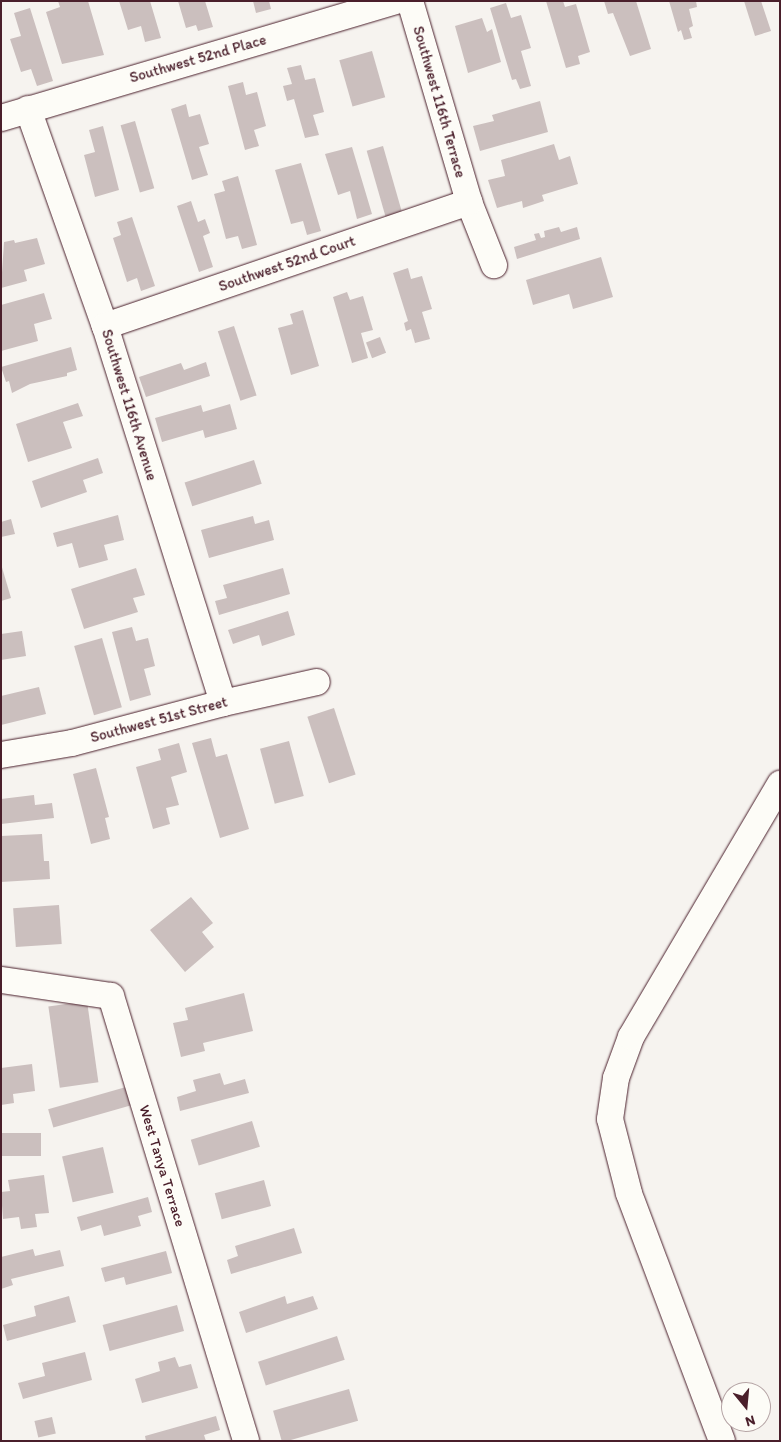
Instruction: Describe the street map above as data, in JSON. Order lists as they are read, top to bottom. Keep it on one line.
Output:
{"streets":{"street":["Southwest 52nd Place","Southwest 116th Terrace","Southwest 52nd Court","Southwest 116th Avenue","Southwest 51st Street","West Tanya Terrace"]},"crossings":[["Southwest 52nd Place","Southwest 116th Avenue"],["Southwest 116th Terrace","Southwest 52nd Court"],["Southwest 52nd Court","Southwest 116th Avenue"],["Southwest 116th Avenue","Southwest 51st Street"]],"north":"bottom"}
